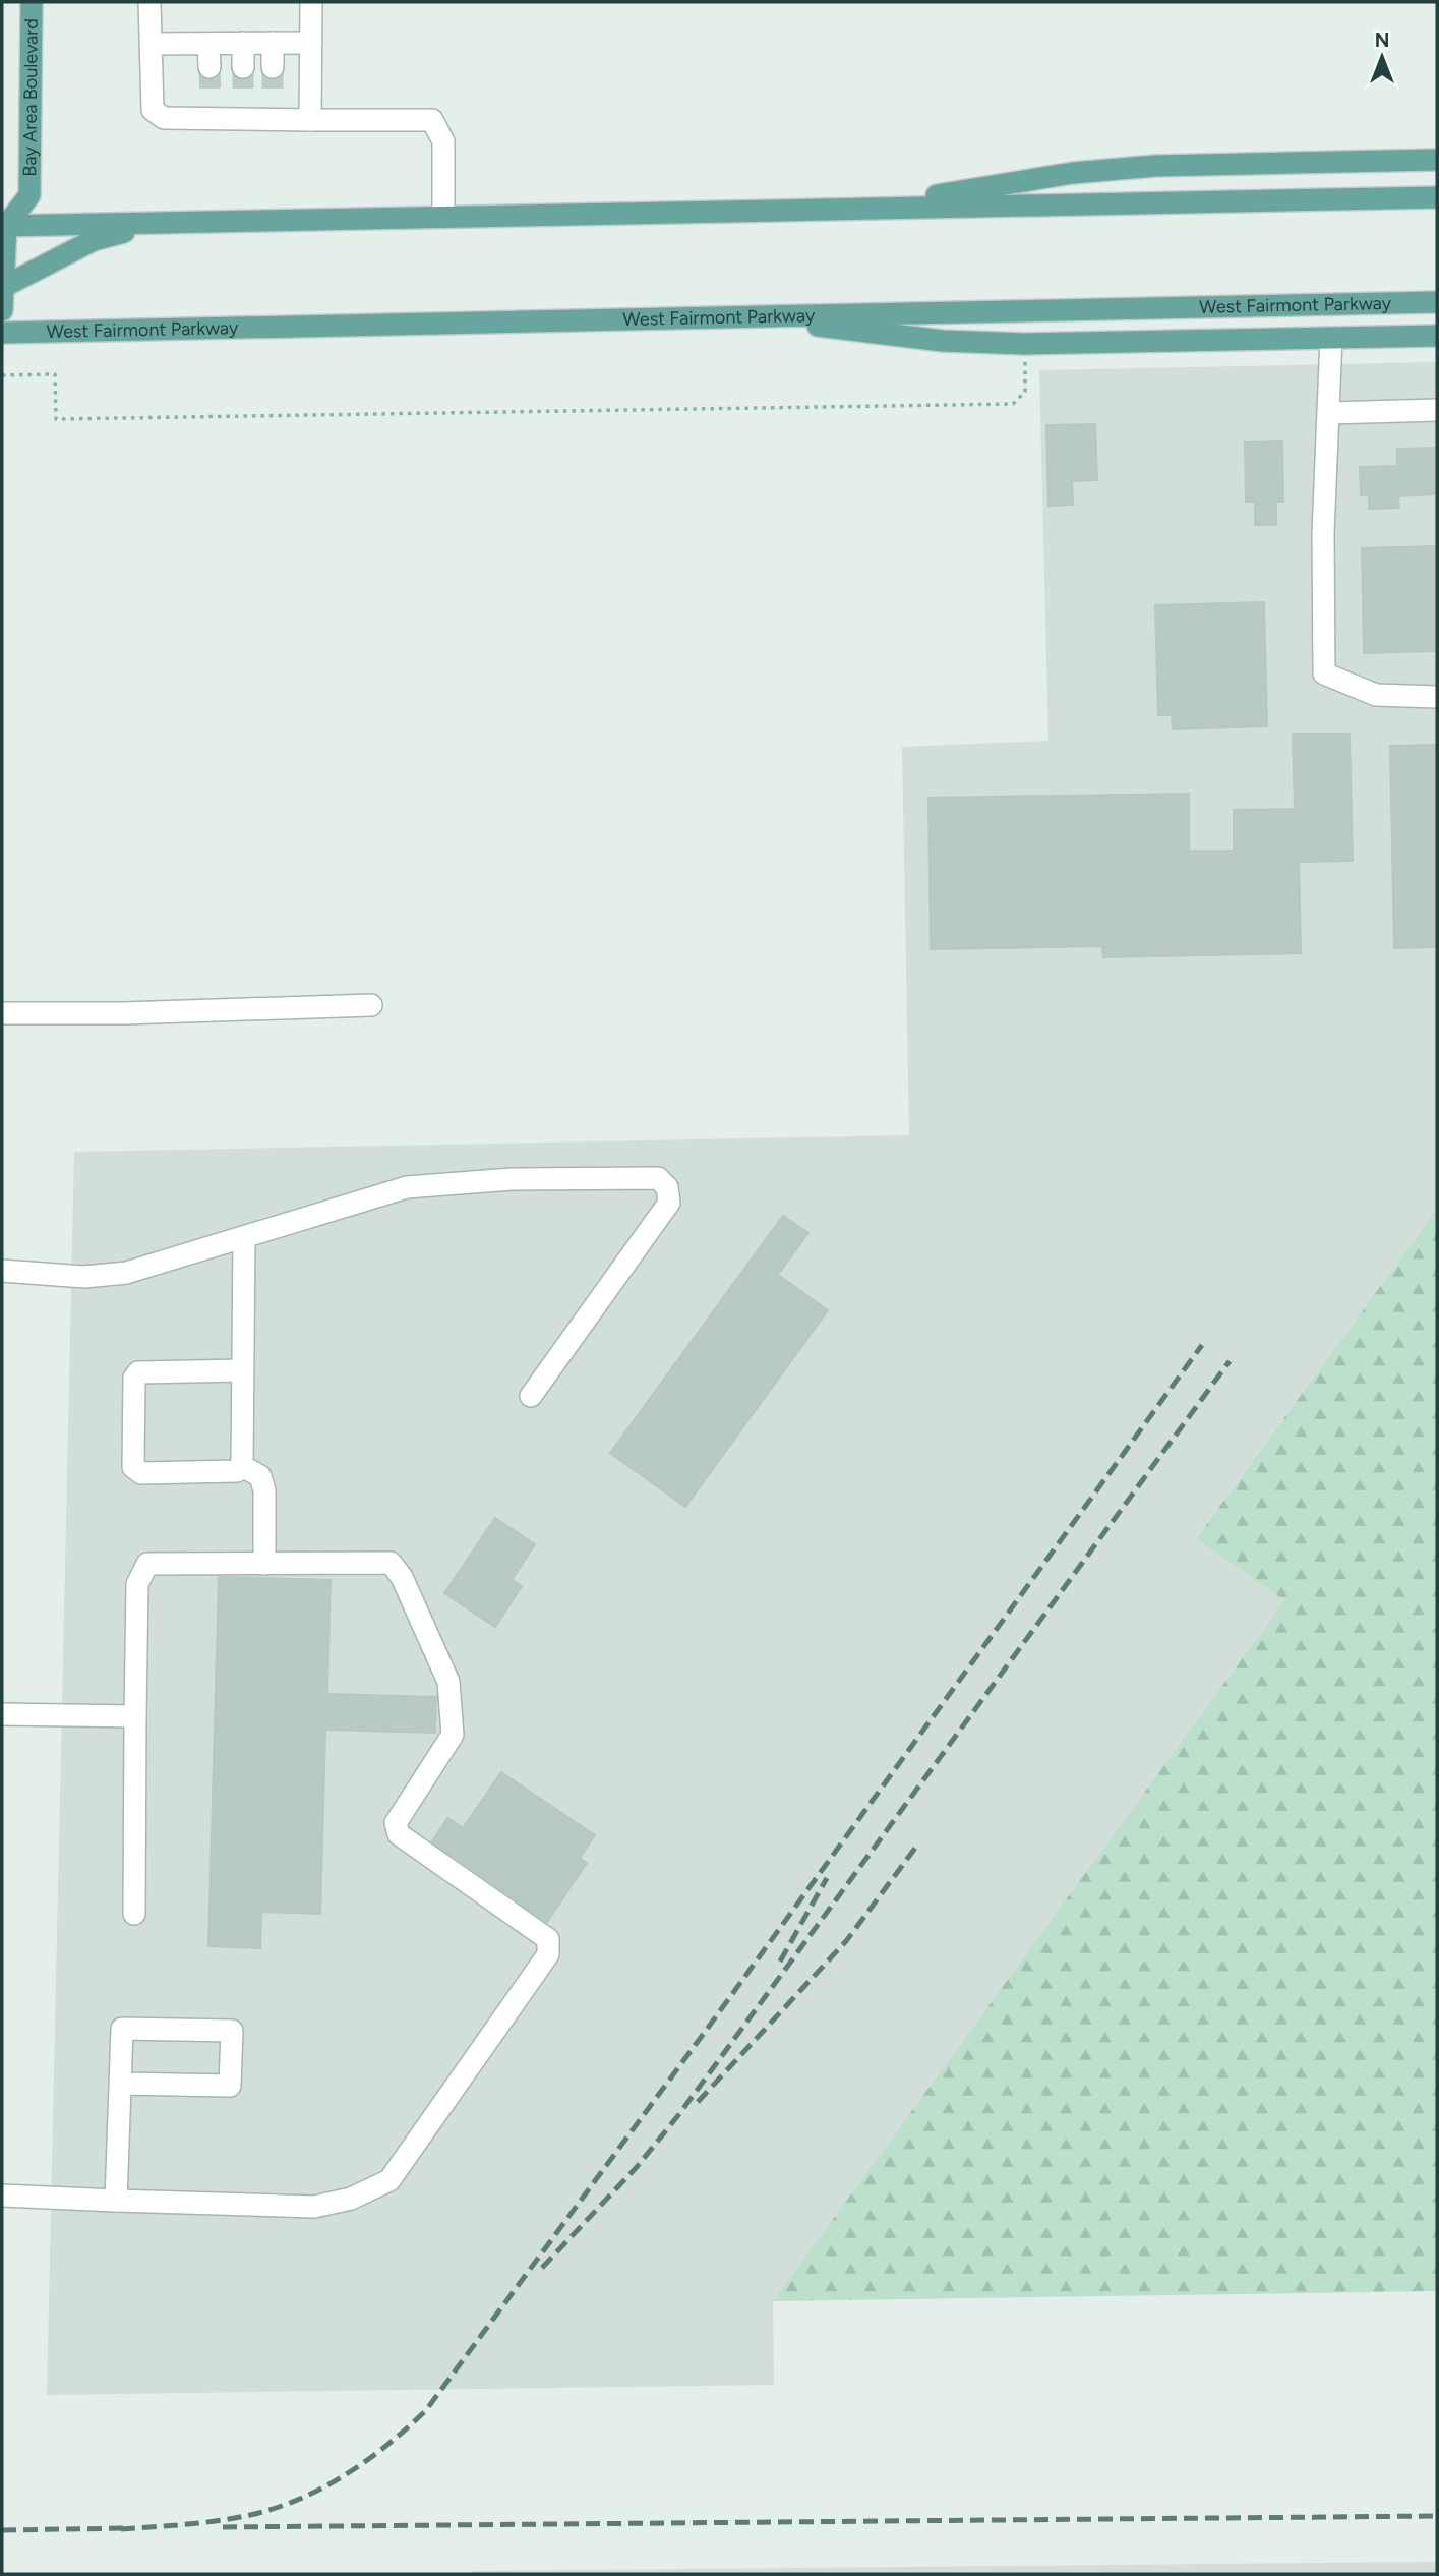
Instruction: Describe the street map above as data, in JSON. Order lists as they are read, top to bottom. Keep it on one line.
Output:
{"streets":{"main road":["Bay Area Boulevard","West Fairmont Parkway"]},"north":"top"}
